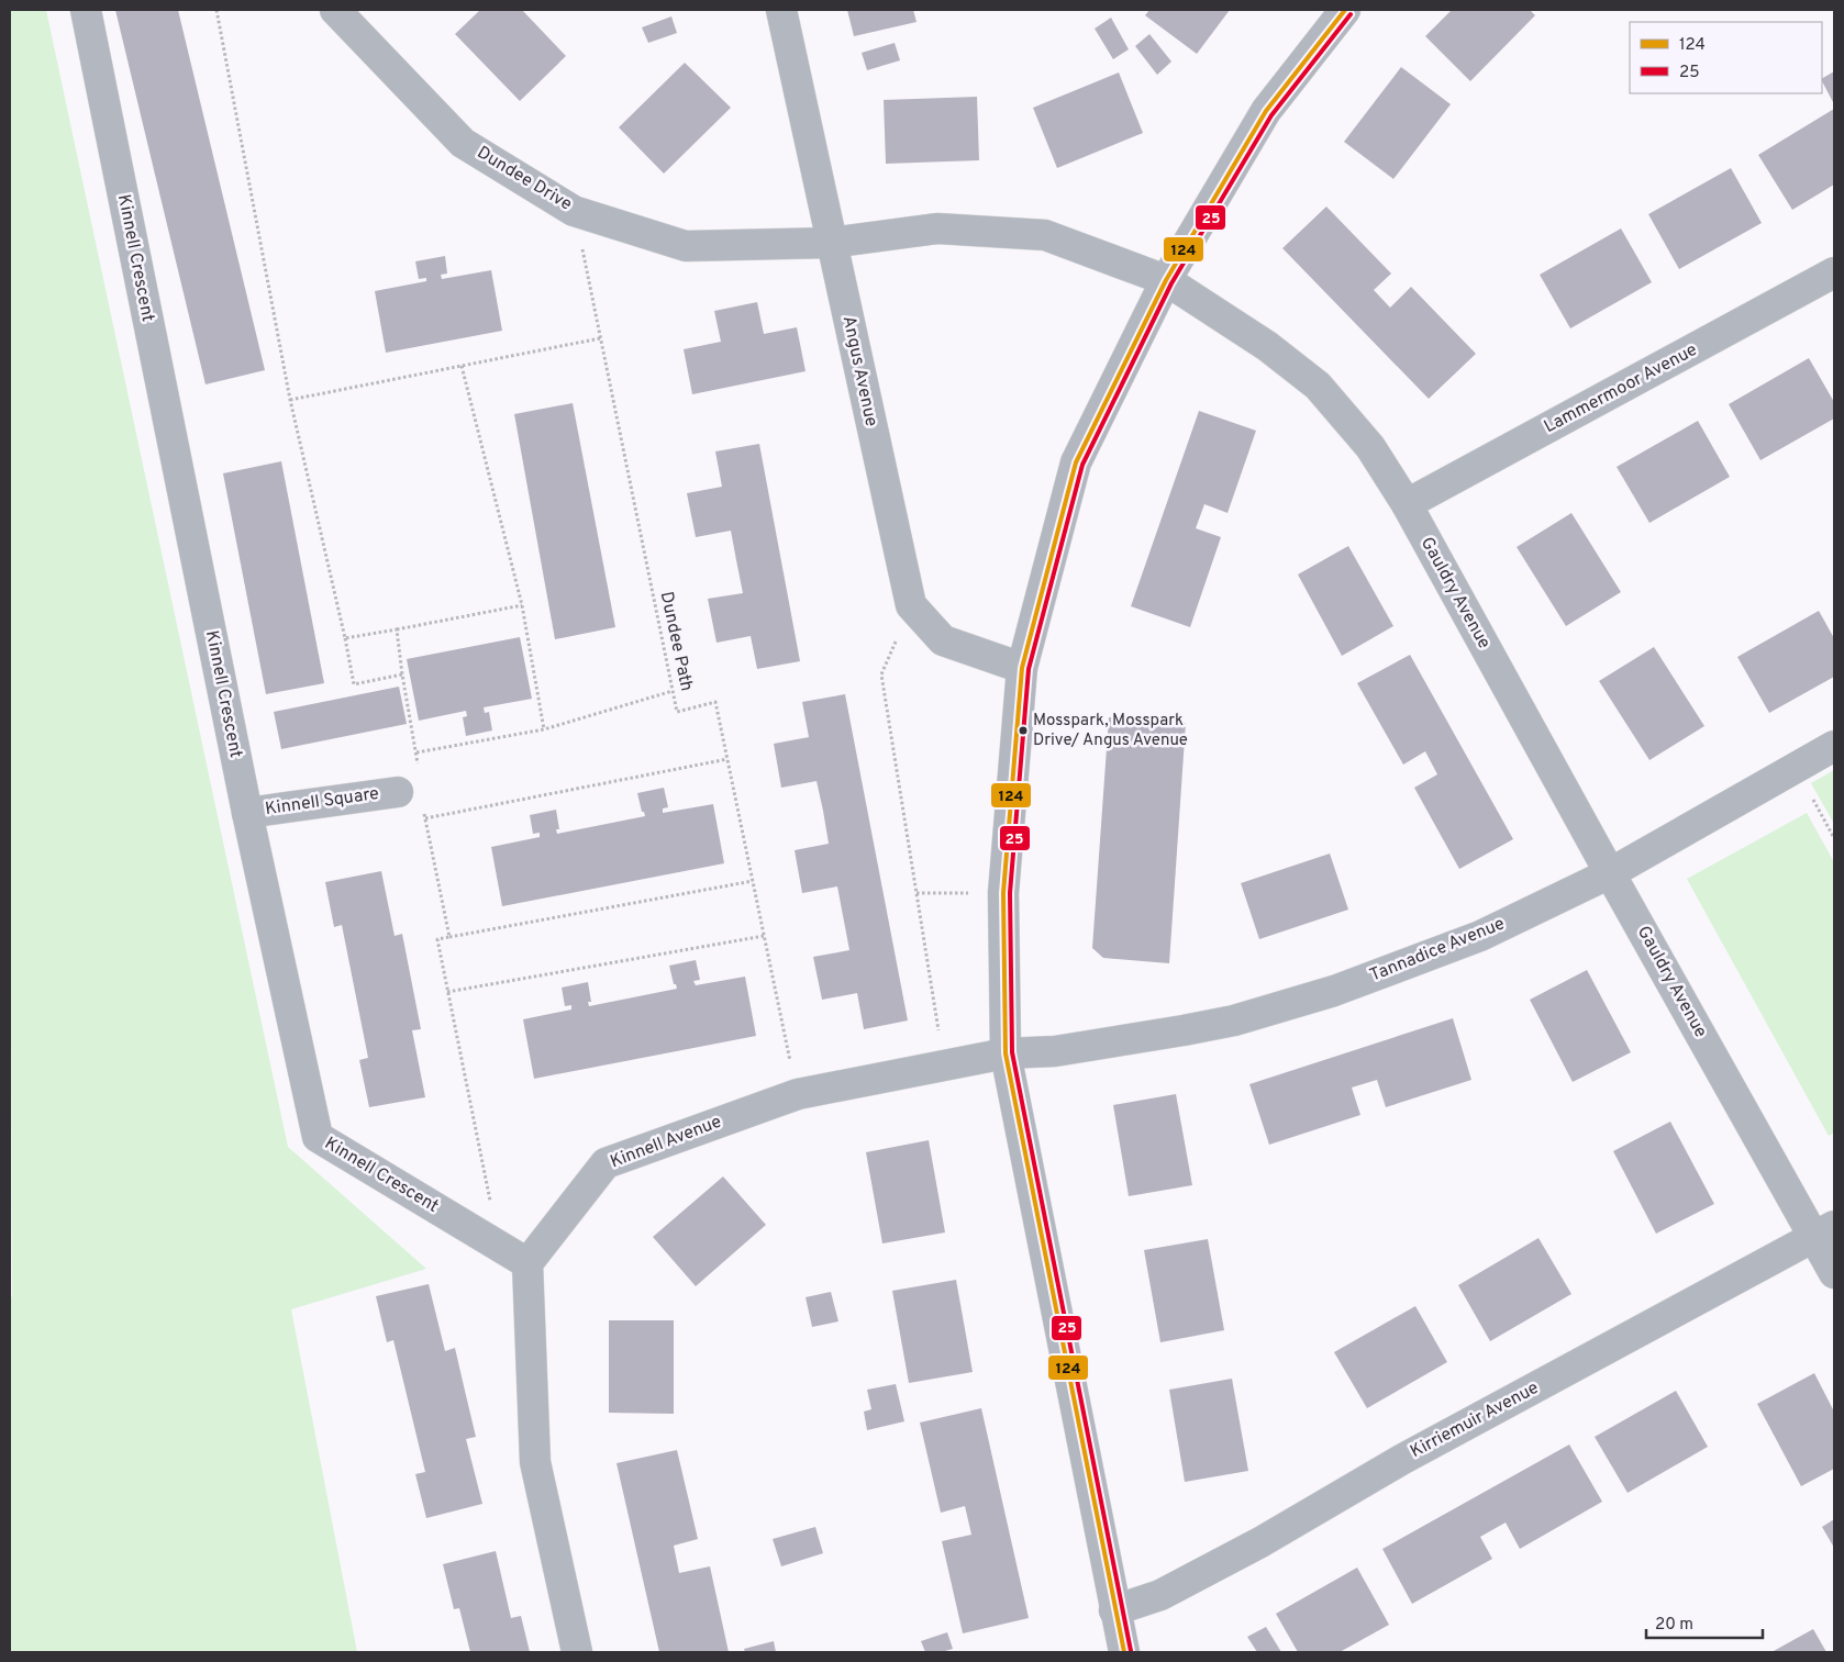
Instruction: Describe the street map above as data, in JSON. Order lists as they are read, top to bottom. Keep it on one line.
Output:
{"streets":{"street":["Dundee Drive","Kinnell Crescent","Angus Avenue","Lammermoor Avenue","Gauldry Avenue","Kinnell Square","Tannadice Avenue","Kinnell Avenue","Kirriemuir Avenue"],"path":["Dundee Path"]},"crossings":[["Dundee Drive","Angus Avenue"],["Dundee Drive","Gauldry Avenue"],["Dundee Drive","Dundee Path"],["Kinnell Crescent","Kinnell Square"],["Kinnell Crescent","Kinnell Avenue"],["Angus Avenue","Gauldry Avenue"],["Lammermoor Avenue","Gauldry Avenue"],["Gauldry Avenue","Tannadice Avenue"],["Gauldry Avenue","Kirriemuir Avenue"],["Dundee Path","Kinnell Avenue"],["Tannadice Avenue","Kinnell Avenue"]],"places":["Mosspark, Mosspark Drive/ Angus Avenue"],"lines":["transit line 124","transit line 25"],"legend":["124","25"],"scale_bar":"20 m"}
